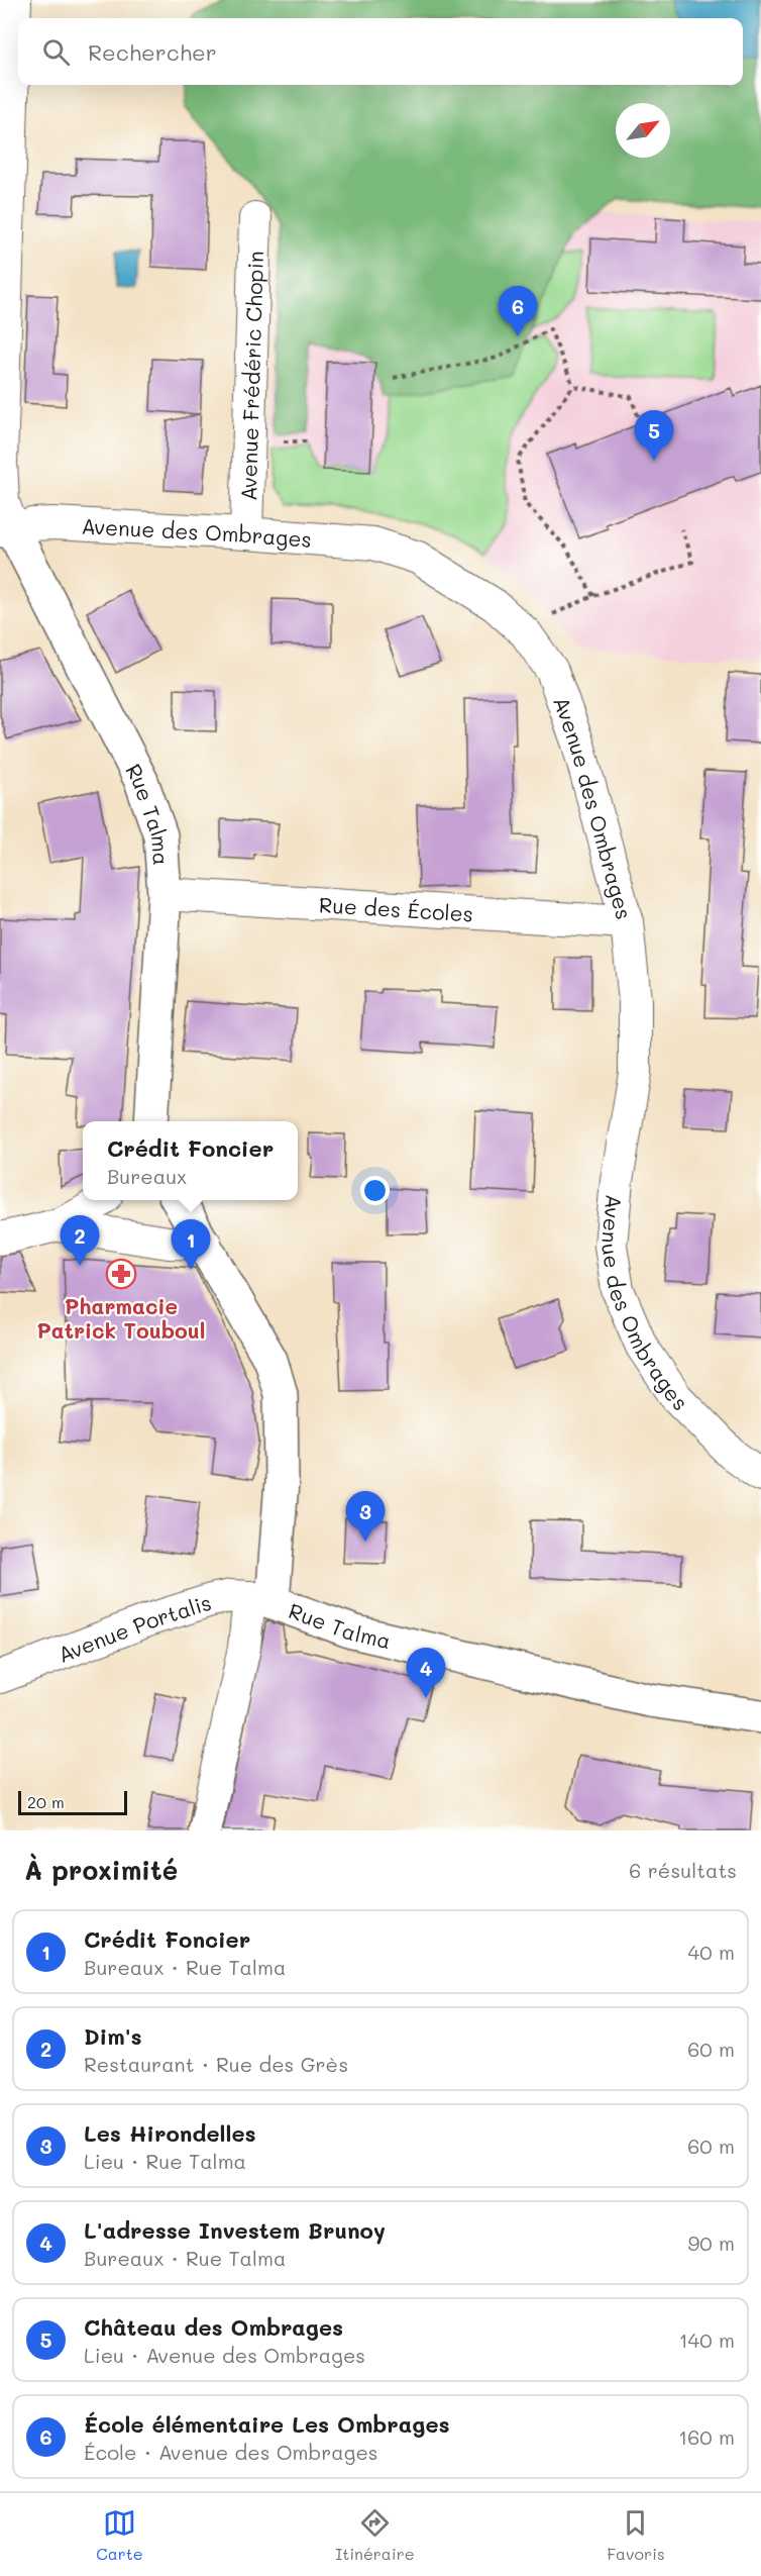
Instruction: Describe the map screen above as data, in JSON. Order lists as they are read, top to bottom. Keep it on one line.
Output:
{"streets":{"main road":["Rue Talma"],"street":["Avenue Frédéric Chopin","Avenue des Ombrages","Rue des Écoles","Avenue Portalis"]},"crossings":[["Avenue Frédéric Chopin","Avenue des Ombrages"],["Avenue des Ombrages","Rue Talma"],["Avenue des Ombrages","Rue des Écoles"],["Rue Talma","Rue des Écoles"],["Rue Talma","Avenue Portalis"]],"places":{"pharmacy":["Pharmacie Patrick Touboul"]},"scale_bar":"20 m","north":"top right","page":{"search":"Rechercher","pins":["6","5","2","1","3","4"],"popup":["Crédit Foncier","Bureaux"],"scale":"20 m","heading":["À proximité","6 résultats"],"list":[{"mark":"1","name":"Crédit Foncier","note":"Bureaux · Rue Talma","value":"40 m"},{"mark":"2","name":"Dim's","note":"Restaurant · Rue des Grès","value":"60 m"},{"mark":"3","name":"Les Hirondelles","note":"Lieu · Rue Talma","value":"60 m"},{"mark":"4","name":"L'adresse Investem Brunoy","note":"Bureaux · Rue Talma","value":"90 m"},{"mark":"5","name":"Château des Ombrages","note":"Lieu · Avenue des Ombrages","value":"140 m"},{"mark":"6","name":"École élémentaire Les Ombrages","note":"École · Avenue des Ombrages","value":"160 m"}],"nav":["Carte","Itinéraire","Favoris"]}}
